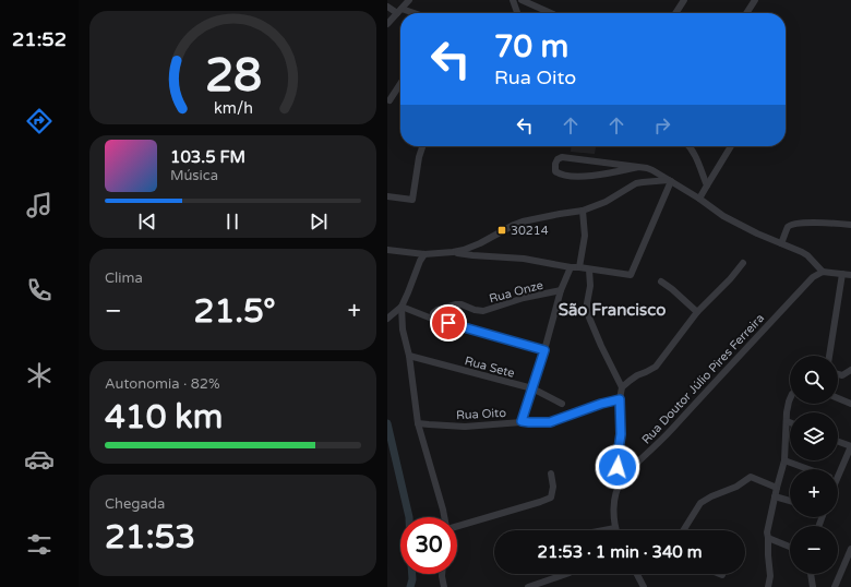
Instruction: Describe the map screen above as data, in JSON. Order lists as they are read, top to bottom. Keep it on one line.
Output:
{"streets":{"street":["Rua Onze","Rua Sete","Rua Doutor Júlio Pires Ferreira","Rua Oito"]},"districts":["São Francisco"],"places":{"transit":["30214"]},"page":{"tabs":"21:52","turn":["70 m","Rua Oito"],"song":["103.5 FM","Música"],"tile":["Clima",["Autonomia · 82%","410 km"],["Chegada","21:53"]],"heat":["−","21.5°","+"],"map_buttons":["+","−"],"limit":"30","trip":"21:53 · 1 min · 340 m","gauge":["28","km/h"]}}
